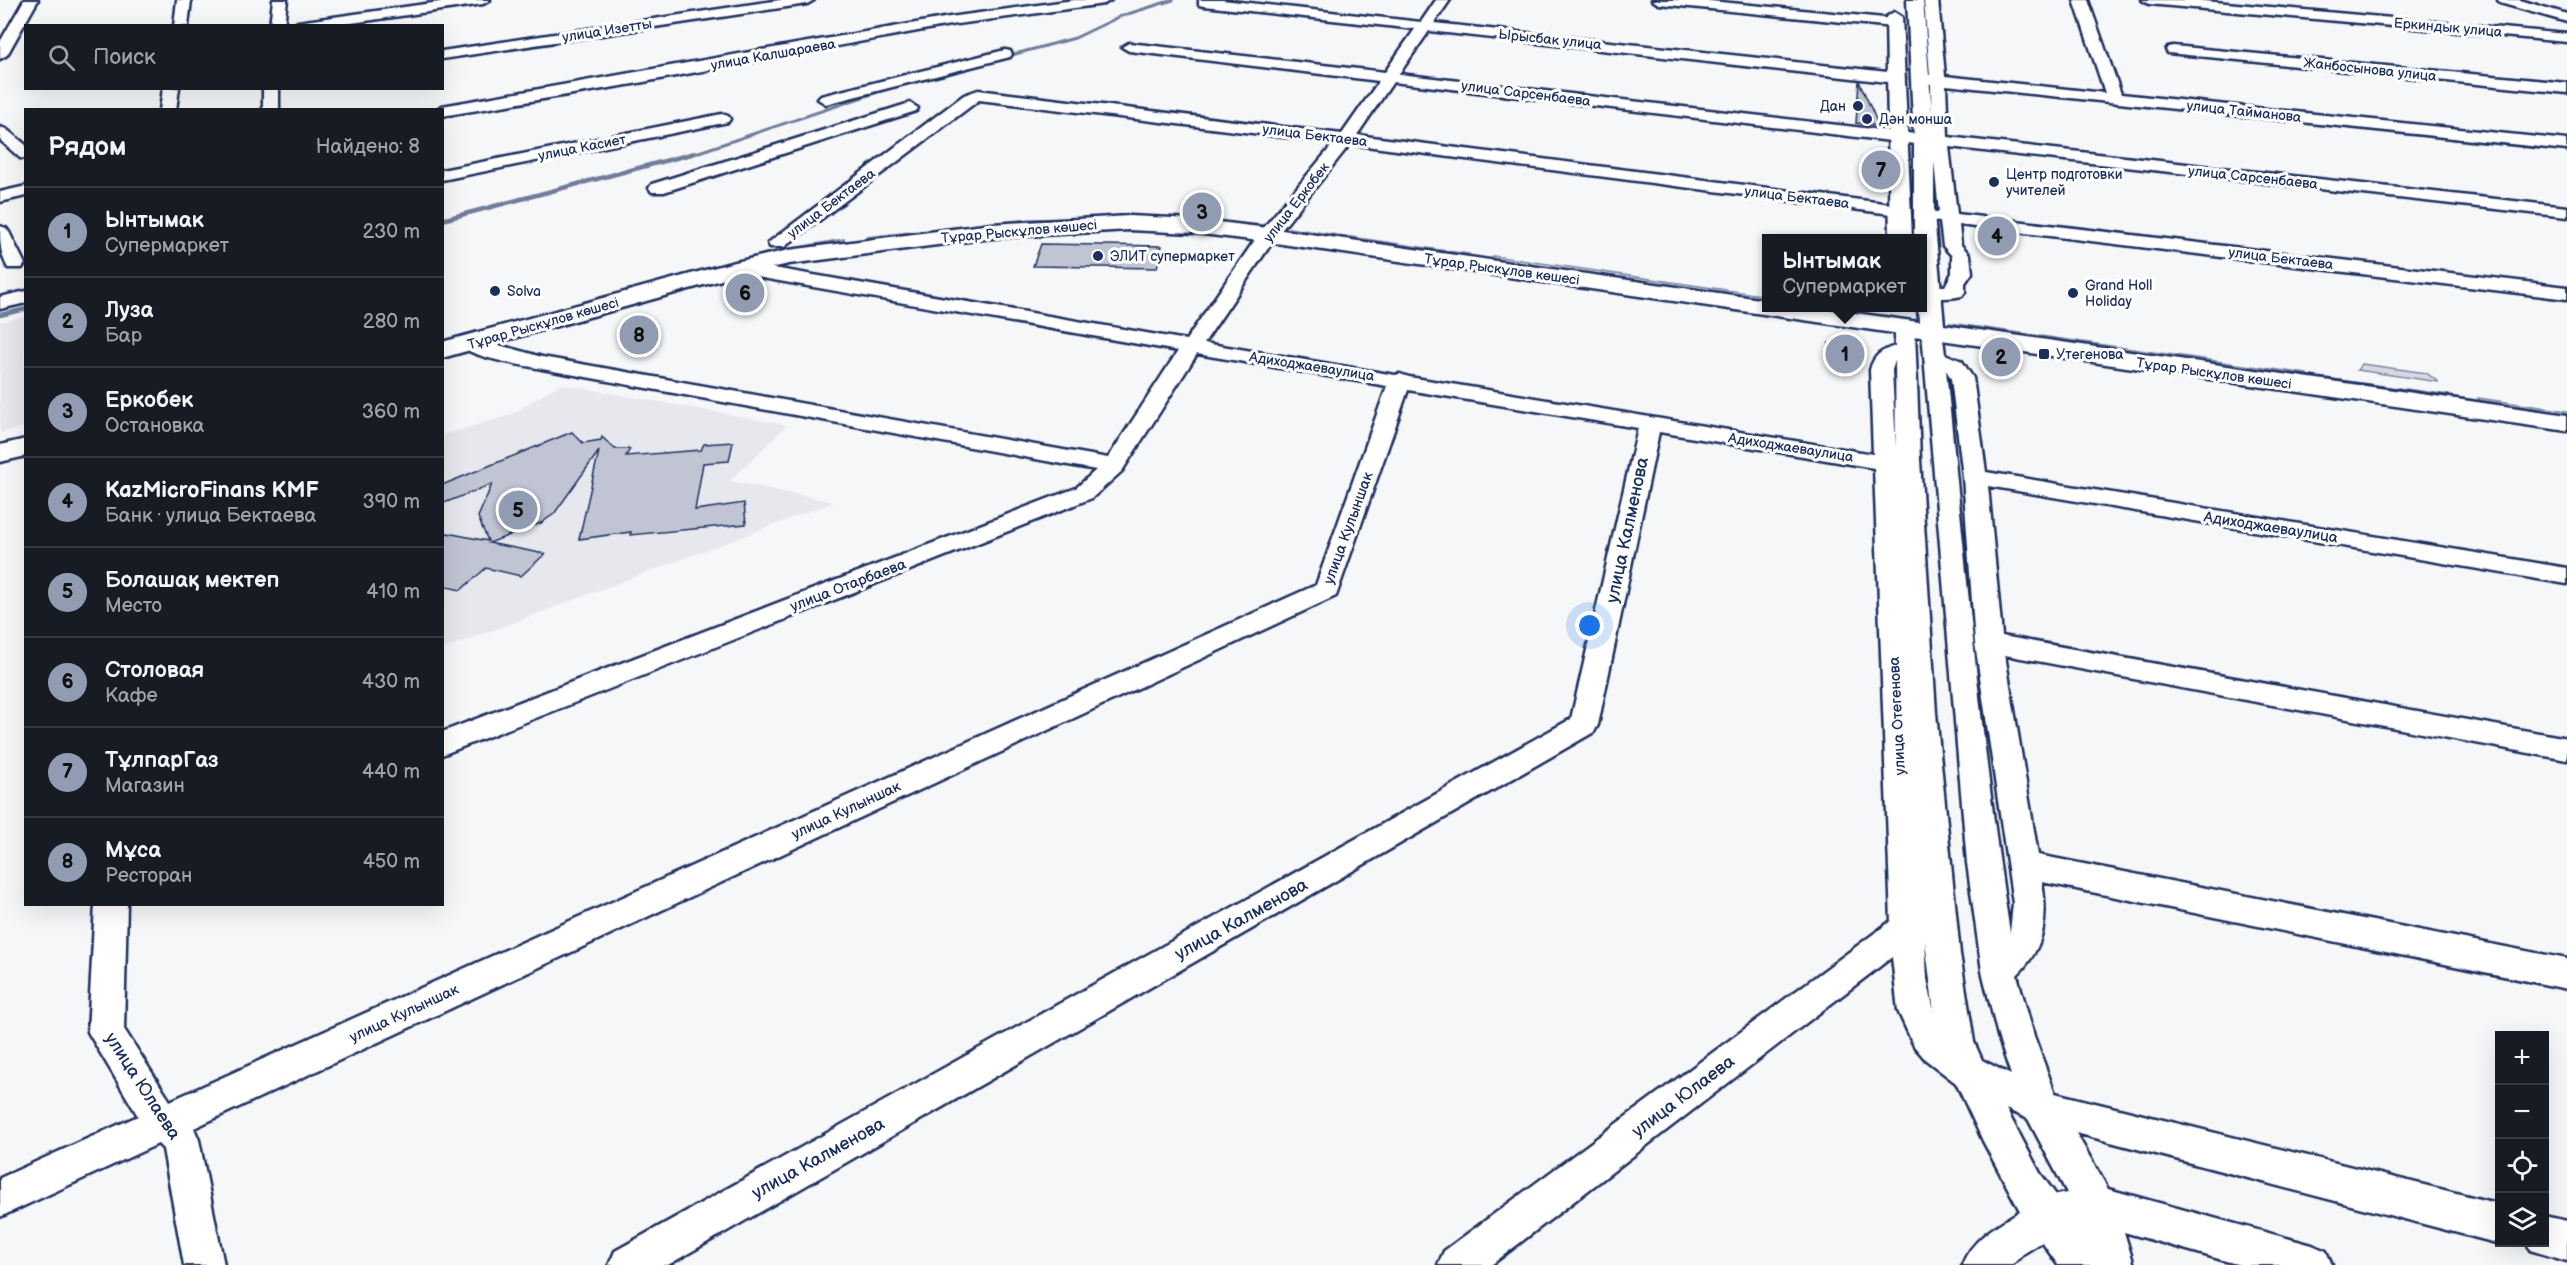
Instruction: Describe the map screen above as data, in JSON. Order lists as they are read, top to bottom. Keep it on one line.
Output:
{"streets":{"main road":["Тұрар Рыскұлов көшесі"],"street":["Еркиндык улица","улица Изетты","Ырысбак улица","улица Калшараева","Жанбосынова улица","улица Сарсенбаева","улица Тайманова","улица Бектаева","улица Касиет","улица Еркобек","Адиходжаеваулица","улица Кулыншак","улица Калменова","улица Отарбаева","улица Отегенова","улица Юлаева"]},"crossings":[["Ырысбак улица","улица Тайманова"],["Ырысбак улица","улица Еркобек"],["улица Сарсенбаева","улица Еркобек"],["улица Бектаева","улица Еркобек"],["улица Бектаева","Тұрар Рыскұлов көшесі"],["улица Еркобек","Тұрар Рыскұлов көшесі"],["улица Еркобек","Адиходжаеваулица"],["улица Еркобек","улица Отарбаева"],["Тұрар Рыскұлов көшесі","Адиходжаеваулица"],["Тұрар Рыскұлов көшесі","улица Отегенова"],["Адиходжаеваулица","улица Кулыншак"],["Адиходжаеваулица","улица Калменова"],["Адиходжаеваулица","улица Отарбаева"],["Адиходжаеваулица","улица Отегенова"],["улица Кулыншак","улица Юлаева"],["улица Отегенова","улица Юлаева"]],"places":{"other":["Дан","Дән монша","Центр подготовки учителей","ЭЛИТ супермаркет","Solva","Grand Holl Holiday"],"transit":["Утегенова"]},"page":{"search":"Поиск","heading":["Рядом","Найдено: 8"],"pins":["7","3","4","6","8","1","2","5"],"list":[{"mark":"1","name":"Ынтымак","note":"Супермаркет","value":"230 m"},{"mark":"2","name":"Луза","note":"Бар","value":"280 m"},{"mark":"3","name":"Еркобек","note":"Остановка","value":"360 m"},{"mark":"4","name":"KazMicroFinans KMF","note":"Банк · улица Бектаева","value":"390 m"},{"mark":"5","name":"Болашақ мектеп","note":"Место","value":"410 m"},{"mark":"6","name":"Столовая","note":"Кафе","value":"430 m"},{"mark":"7","name":"ТұлпарГаз","note":"Магазин","value":"440 m"},{"mark":"8","name":"Мұса","note":"Ресторан","value":"450 m"}],"popup":["Ынтымак","Супермаркет"],"map_buttons":["+","−"]}}
